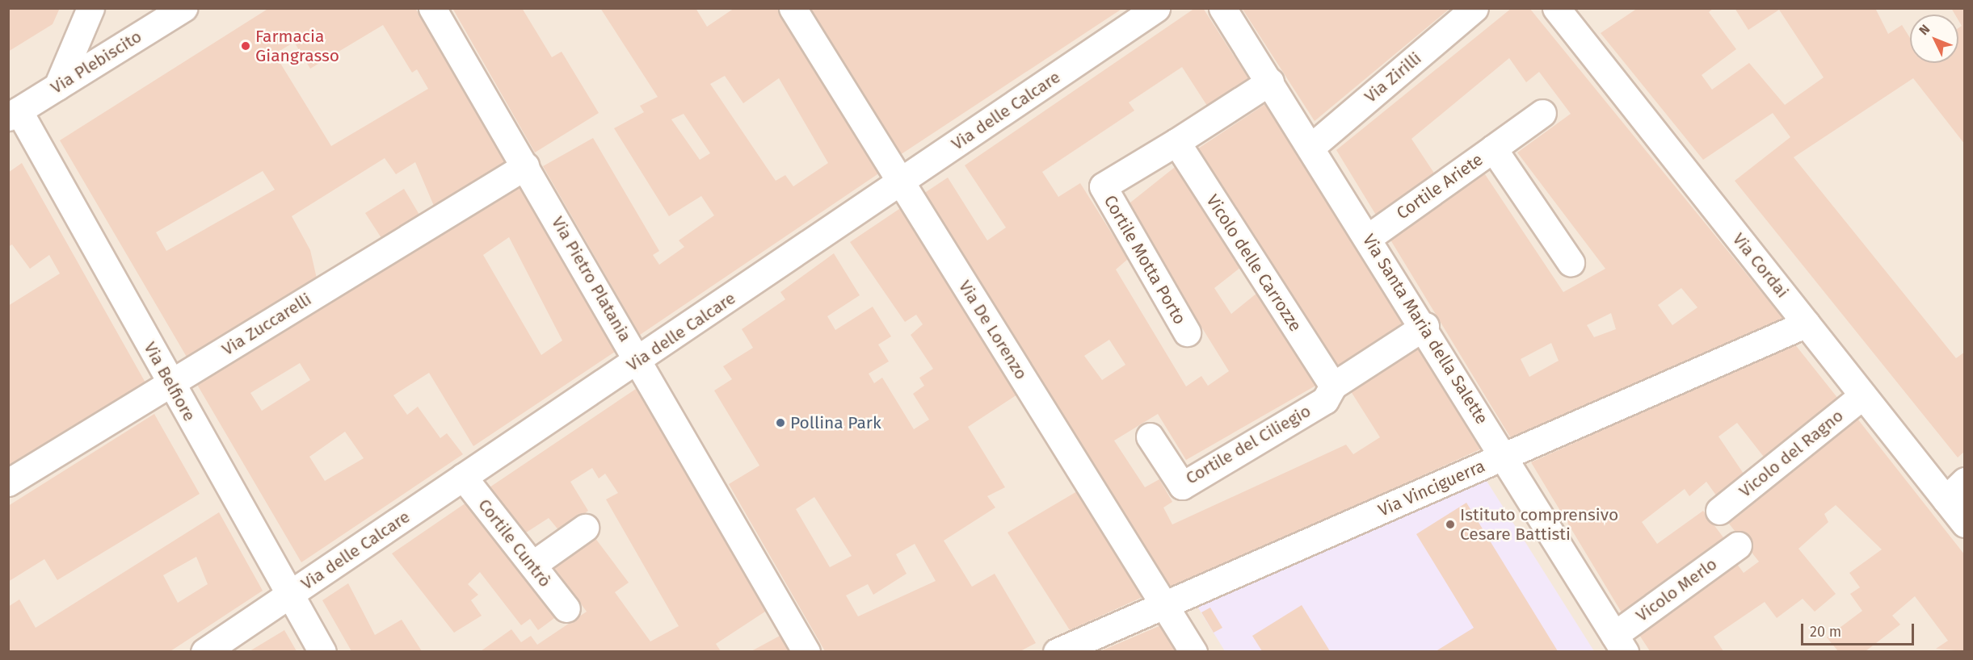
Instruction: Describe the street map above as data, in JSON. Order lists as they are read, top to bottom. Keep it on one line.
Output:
{"streets":{"street":["Via Plebiscito","Via Zirilli","Via delle Calcare","Cortile Ariete","Cortile Motta Porto","Vicolo delle Carrozze","Via Cordai","Via Pietro Platania","Via Zuccarelli","Via Santa Maria della Salette","Via De Lorenzo","Via Belfiore","Cortile del Ciliegio","Vicolo del Ragno","Via Vinciguerra","Cortile Cuntrò","Vicolo Merlo"]},"crossings":[["Via Plebiscito","Via Belfiore"],["Via Zirilli","Via Santa Maria della Salette"],["Via delle Calcare","Via Pietro Platania"],["Via delle Calcare","Via De Lorenzo"],["Via delle Calcare","Via Belfiore"],["Via delle Calcare","Cortile Cuntrò"],["Cortile Ariete","Via Santa Maria della Salette"],["Cortile Motta Porto","Vicolo delle Carrozze"],["Vicolo delle Carrozze","Cortile del Ciliegio"],["Via Cordai","Vicolo del Ragno"],["Via Cordai","Via Vinciguerra"],["Via Pietro Platania","Via Zuccarelli"],["Via Zuccarelli","Via Belfiore"],["Via Santa Maria della Salette","Via Vinciguerra"],["Via Santa Maria della Salette","Vicolo Merlo"],["Via De Lorenzo","Via Vinciguerra"]],"places":["Farmacia Giangrasso","Pollina Park","Istituto comprensivo Cesare Battisti"],"scale_bar":"20 m","north":"top left"}
